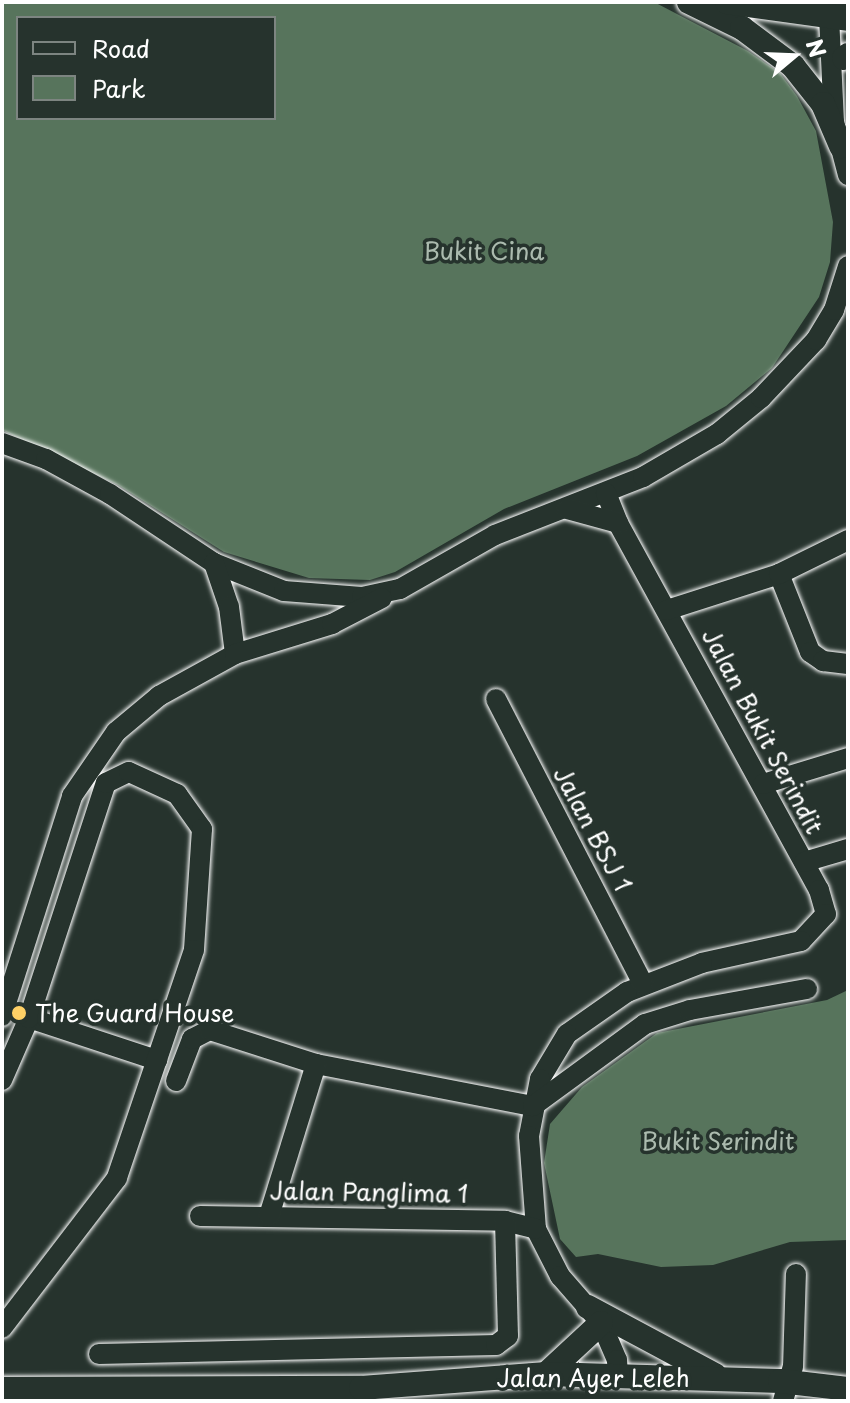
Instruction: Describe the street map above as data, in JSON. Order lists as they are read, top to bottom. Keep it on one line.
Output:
{"streets":{"main road":["Jalan Ayer Leleh"],"street":["Jalan Bukit Serindit","Jalan BSJ 1","Jalan Panglima 1"]},"crossings":[["Jalan Bukit Serindit","Jalan BSJ 1"],["Jalan Bukit Serindit","Jalan Panglima 1"],["Jalan Bukit Serindit","Jalan Ayer Leleh"]],"parks":["Bukit Cina","Bukit Serindit"],"places":["The Guard House"],"legend":["Road","Park"],"north":"right"}
